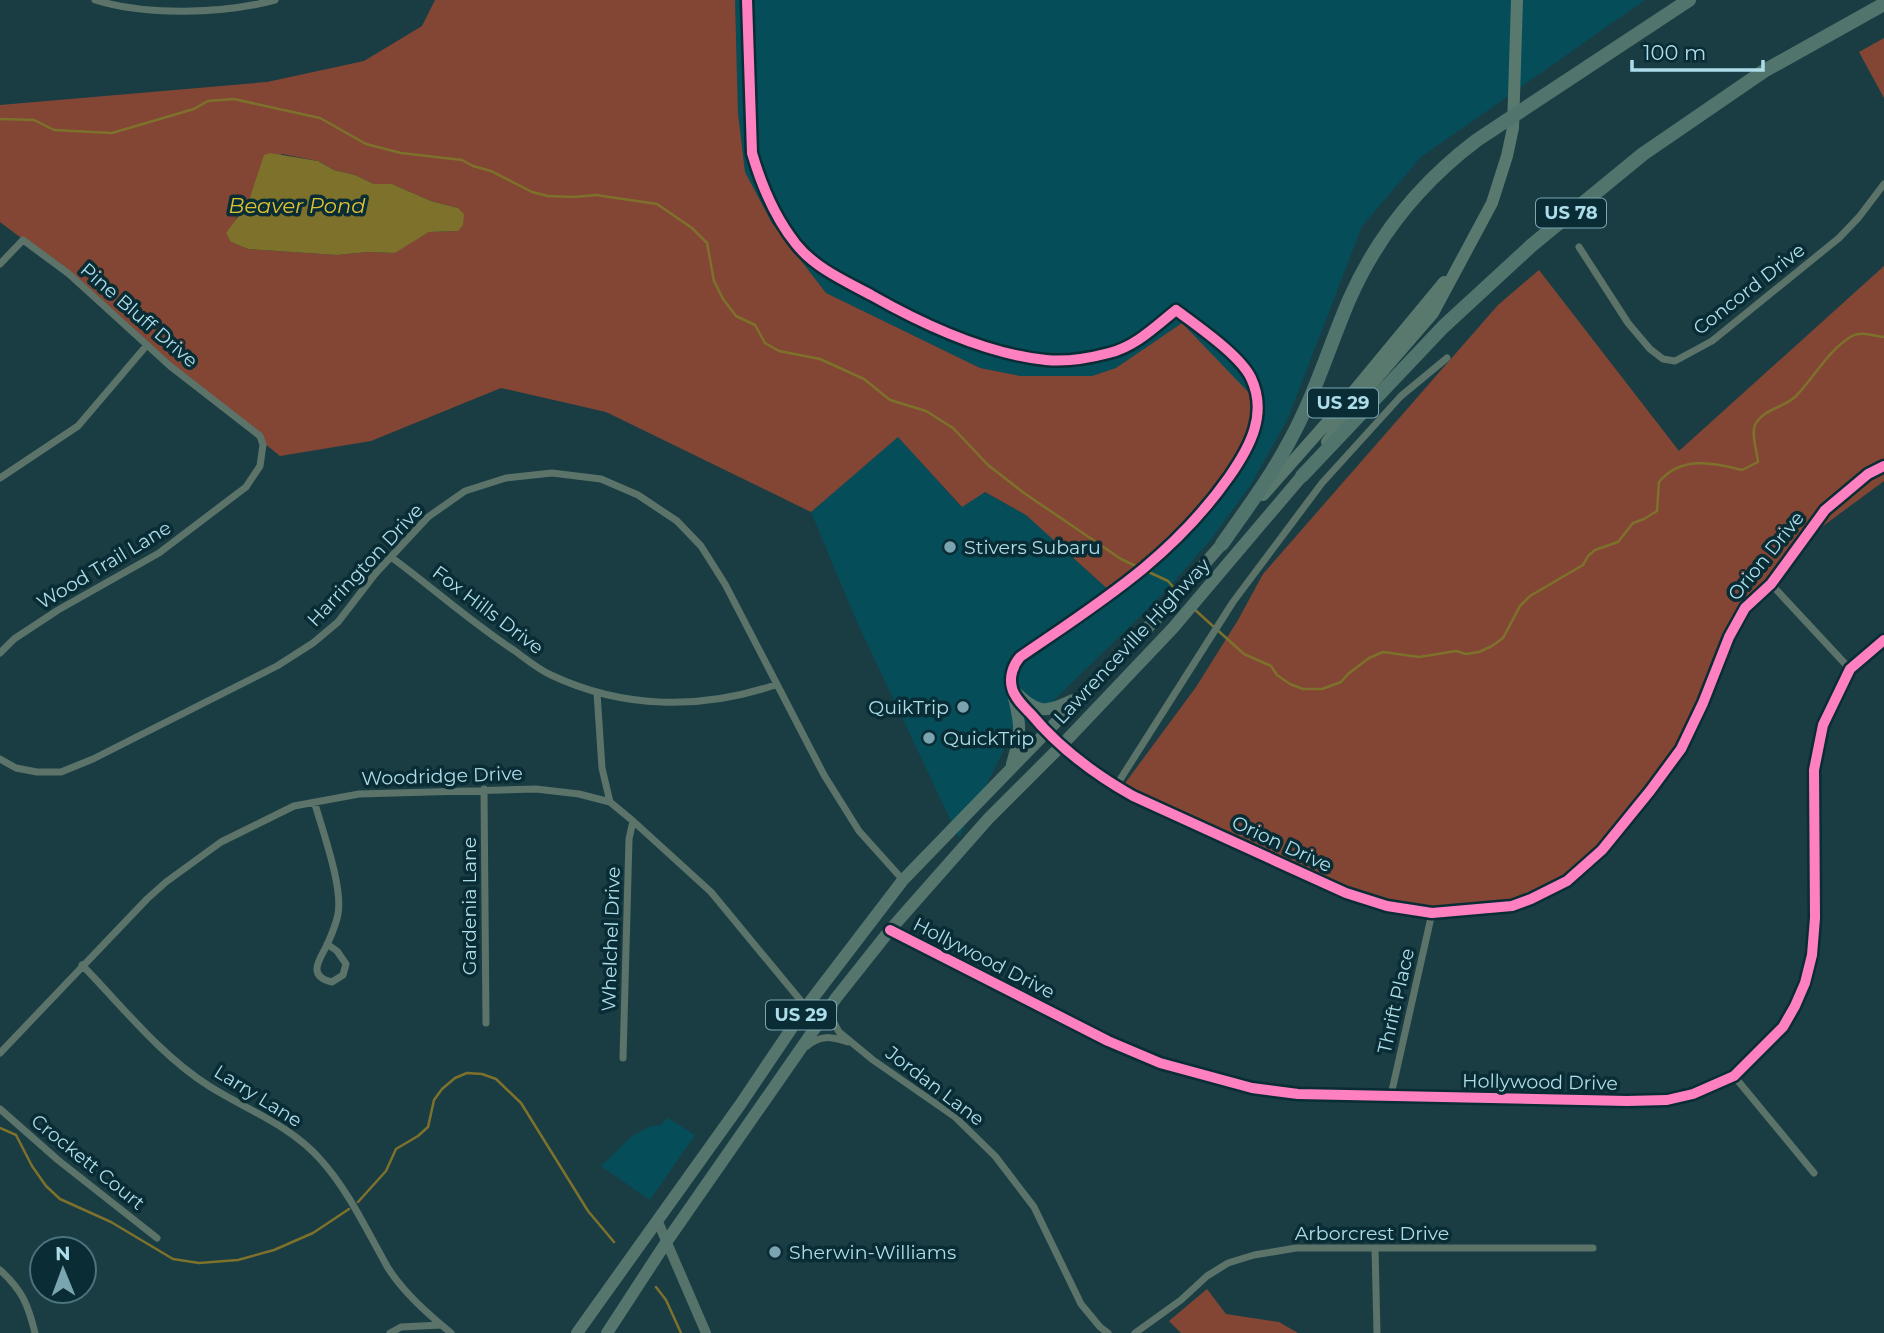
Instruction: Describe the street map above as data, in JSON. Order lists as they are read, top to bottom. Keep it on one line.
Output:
{"streets":{"highway":["US 78","US 29","Lawrenceville Highway"],"street":["Concord Drive","Pine Bluff Drive","Orion Drive","Wood Trail Lane","Harrington Drive","Fox Hills Drive","Woodridge Drive","Gardenia Lane","Whelchel Drive","Hollywood Drive","Thrift Place","Jordan Lane","Larry Lane","Crockett Court","Arborcrest Drive"]},"crossings":[["US 78","Lawrenceville Highway"],["Pine Bluff Drive","Wood Trail Lane"],["US 29","Lawrenceville Highway"],["Orion Drive","Lawrenceville Highway"],["Orion Drive","Thrift Place"],["Harrington Drive","Fox Hills Drive"],["Harrington Drive","Lawrenceville Highway"],["Lawrenceville Highway","Woodridge Drive"],["Lawrenceville Highway","Hollywood Drive"],["Lawrenceville Highway","Jordan Lane"],["Woodridge Drive","Gardenia Lane"],["Woodridge Drive","Whelchel Drive"],["Woodridge Drive","Larry Lane"],["Hollywood Drive","Thrift Place"]],"water":["Beaver Pond"],"places":["Stivers Subaru","QuikTrip","QuickTrip","Sherwin-Williams"],"scale_bar":"100 m","north":"top"}
